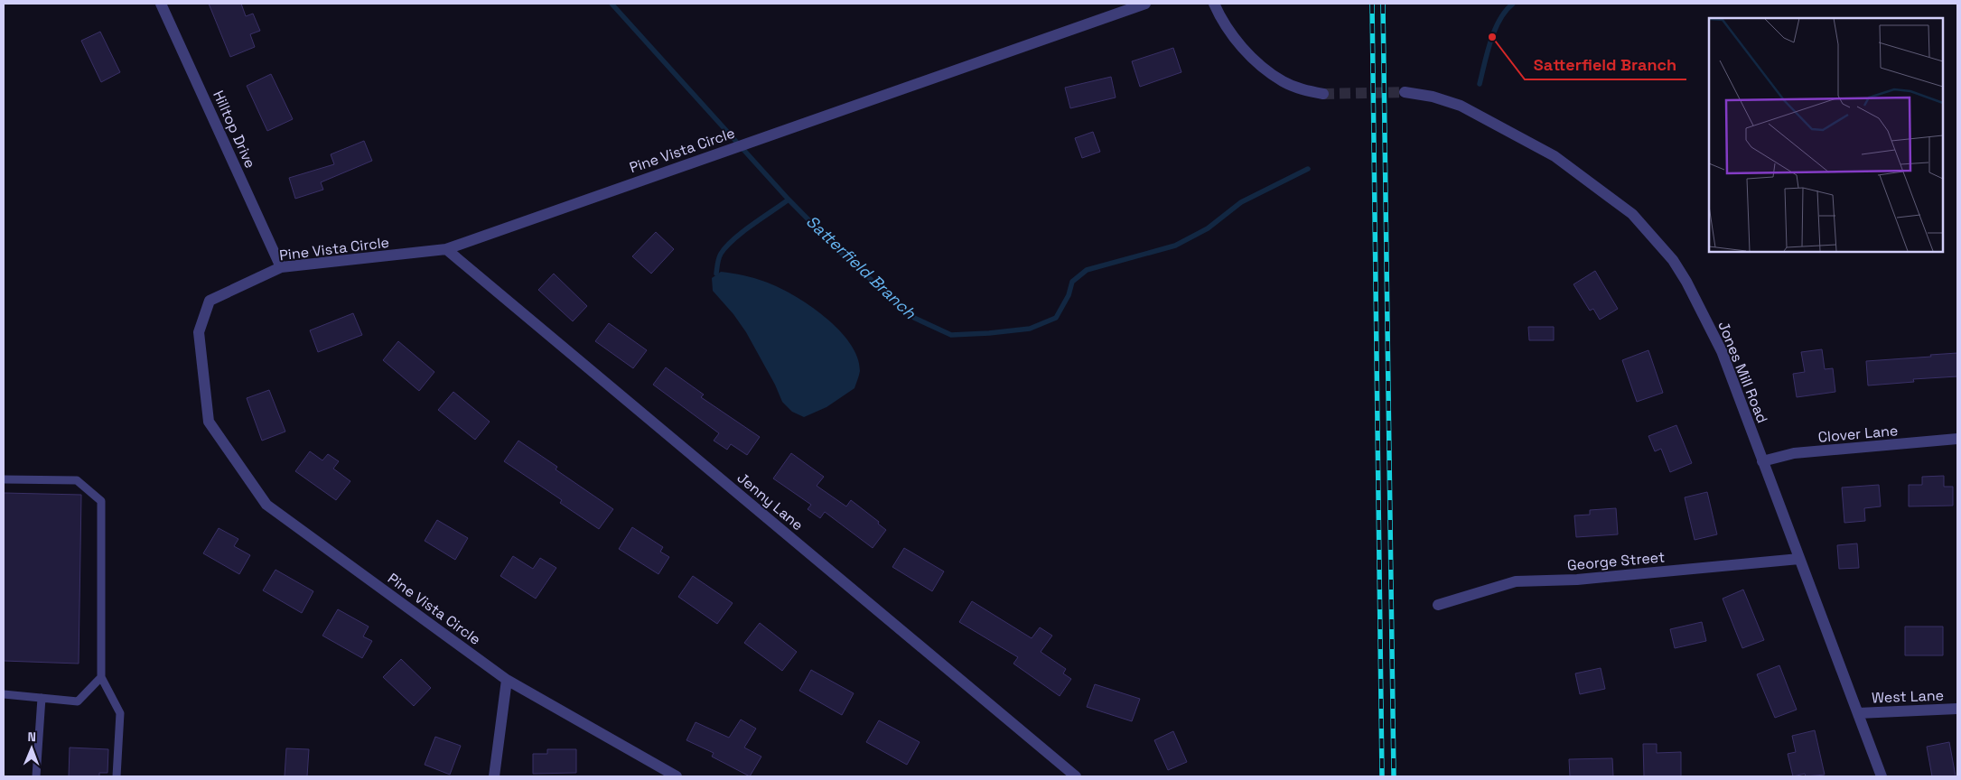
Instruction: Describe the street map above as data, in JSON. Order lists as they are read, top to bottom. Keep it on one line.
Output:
{"streets":{"street":["Hilltop Drive","Pine Vista Circle","Jones Mill Road","Clover Lane","Jenny Lane","George Street","West Lane"]},"crossings":[["Hilltop Drive","Pine Vista Circle"],["Pine Vista Circle","Jenny Lane"],["Jones Mill Road","Clover Lane"],["Jones Mill Road","George Street"],["Jones Mill Road","West Lane"]],"water":["Satterfield Branch"],"places":["Satterfield Branch"],"north":"top"}
